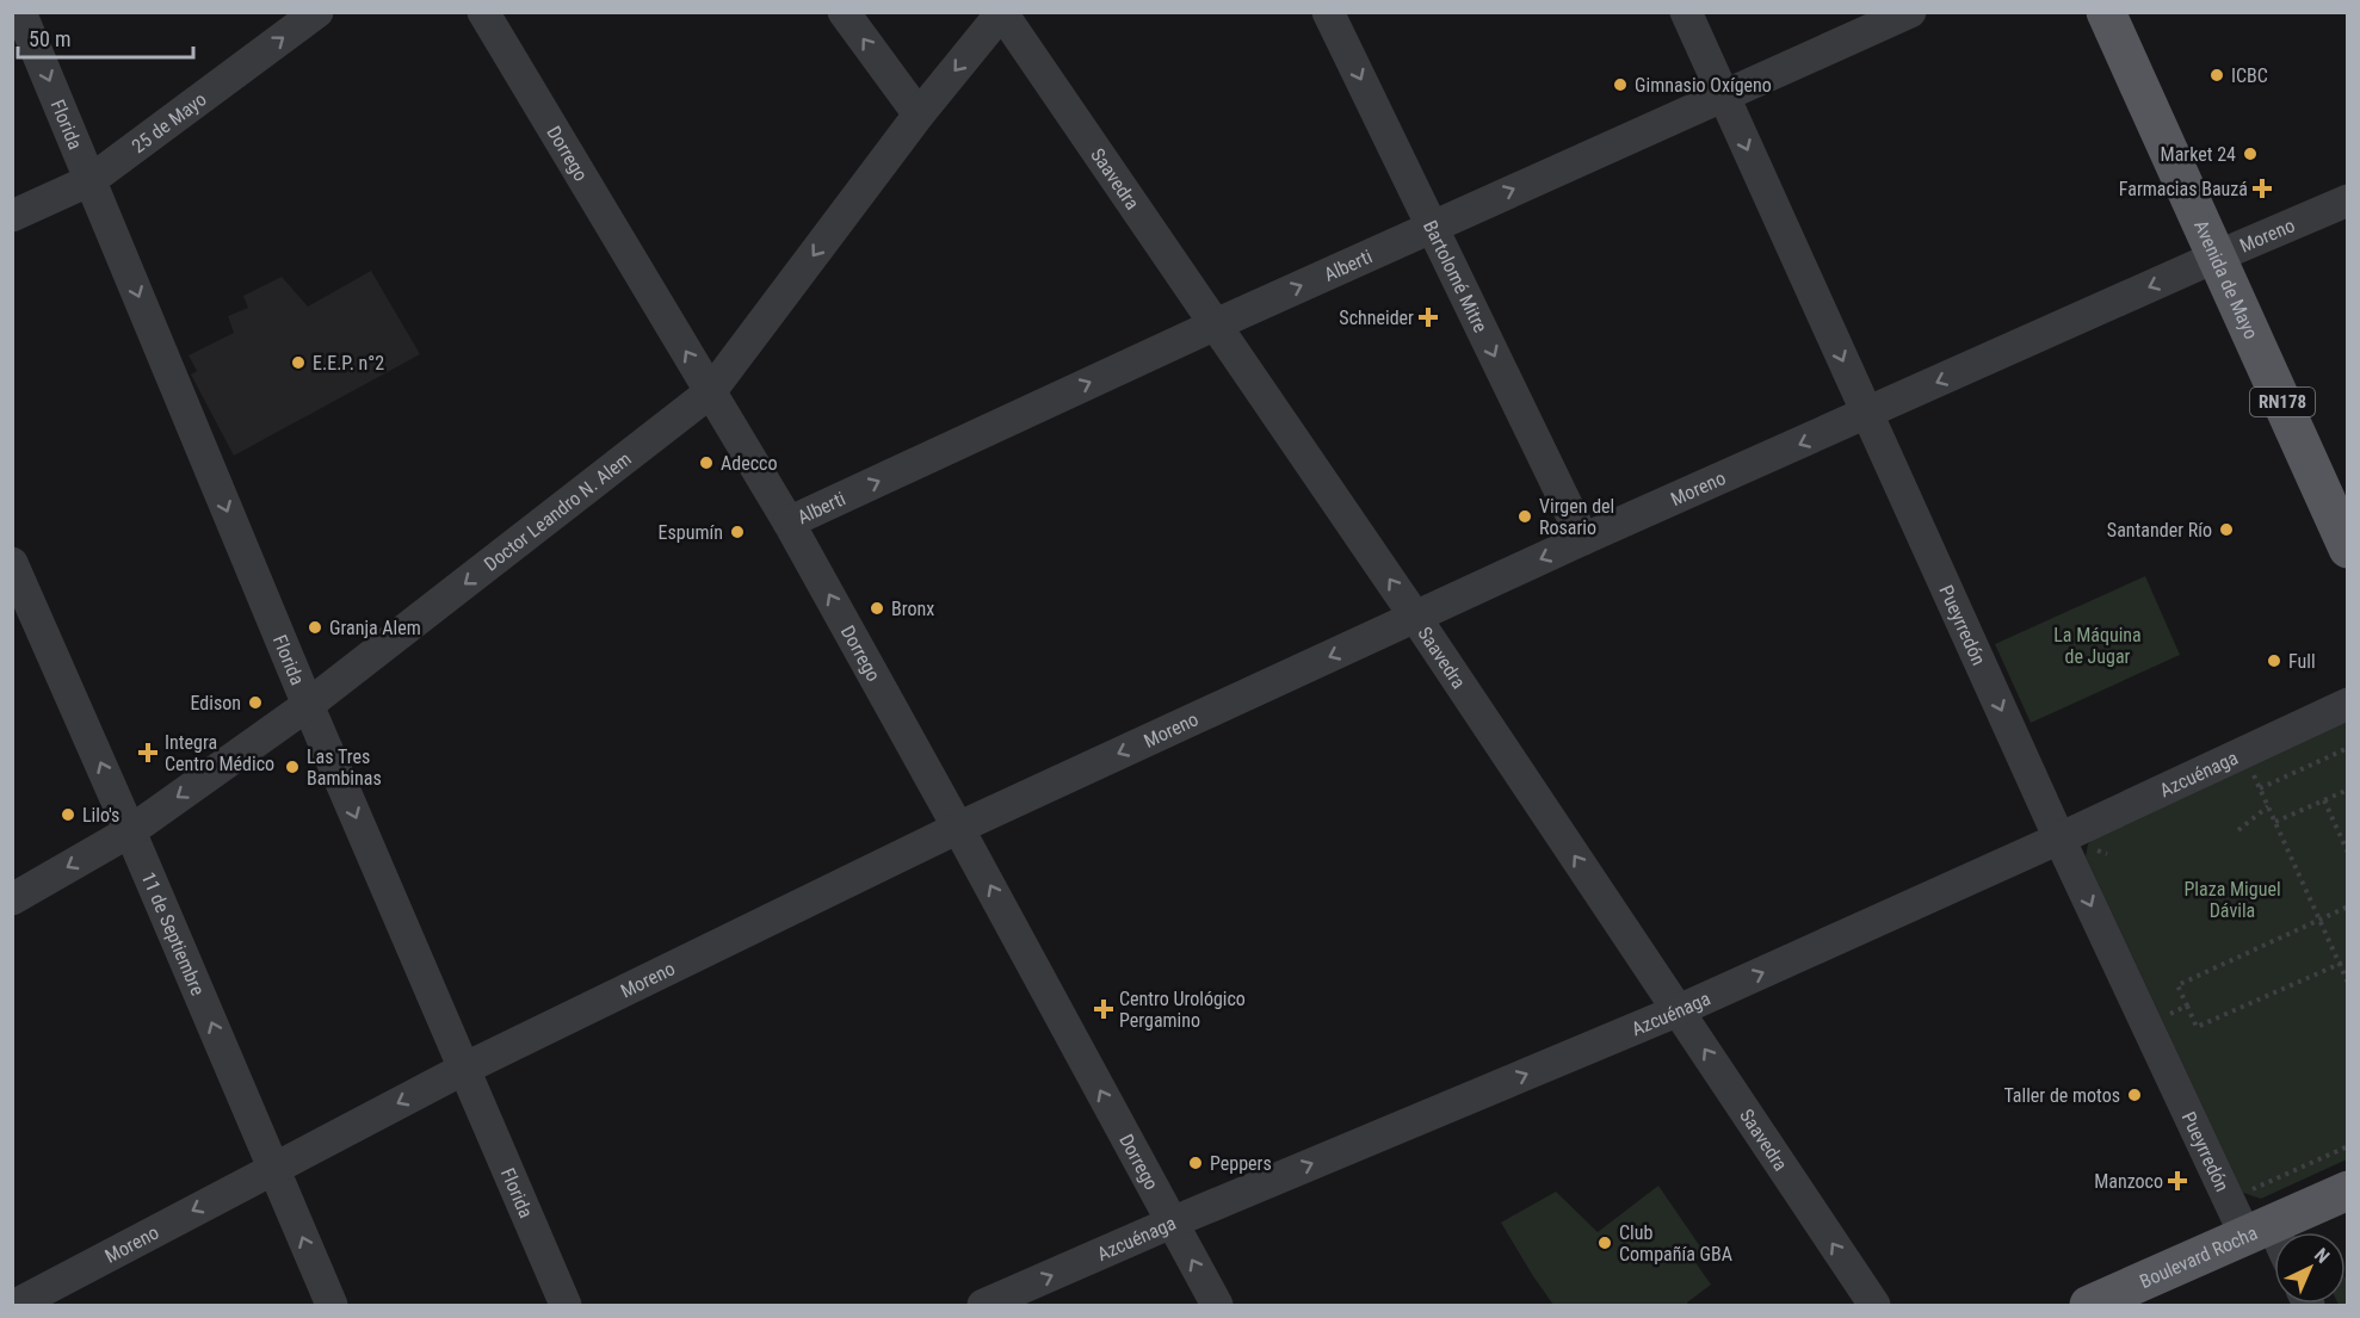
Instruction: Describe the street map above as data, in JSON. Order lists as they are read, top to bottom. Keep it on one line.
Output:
{"streets":{"main road":["Avenida de Mayo","RN178","Boulevard Rocha"],"street":["25 de Mayo","Florida","Dorrego","Saavedra","Moreno","Alberti","Bartolomé Mitre","Doctor Leandro N. Alem","Pueyrredón","Azcuénaga","11 de Septiembre"]},"crossings":[["25 de Mayo","Florida"],["Florida","Moreno"],["Florida","Doctor Leandro N. Alem"],["Dorrego","Moreno"],["Dorrego","Alberti"],["Dorrego","Doctor Leandro N. Alem"],["Dorrego","Azcuénaga"],["Saavedra","Moreno"],["Saavedra","Alberti"],["Saavedra","Doctor Leandro N. Alem"],["Saavedra","Azcuénaga"],["Moreno","Bartolomé Mitre"],["Moreno","Avenida de Mayo"],["Moreno","Pueyrredón"],["Moreno","11 de Septiembre"],["Alberti","Bartolomé Mitre"],["Alberti","Pueyrredón"],["Doctor Leandro N. Alem","11 de Septiembre"],["Pueyrredón","Azcuénaga"],["Pueyrredón","Boulevard Rocha"]],"one_way":["25 de Mayo","Florida","Dorrego","Saavedra","Moreno","Alberti","Bartolomé Mitre","Doctor Leandro N. Alem","Pueyrredón","Azcuénaga","11 de Septiembre"],"parks":["La Máquina de Jugar","Plaza Miguel Dávila"],"places":{"other":["ICBC","Gimnasio Oxígeno","Market 24","E.E.P. n°2","Adecco","Virgen del Rosario","Santander Río","Espumín","Bronx","Granja Alem","Full","Edison","Las Tres Bambinas","Lilo's","Taller de motos","Peppers","Club Compañía GBA"],"health":["Farmacias Bauzá","Schneider","Integra Centro Médico","Centro Urológico Pergamino","Manzoco"]},"scale_bar":"50 m","north":"top right"}
